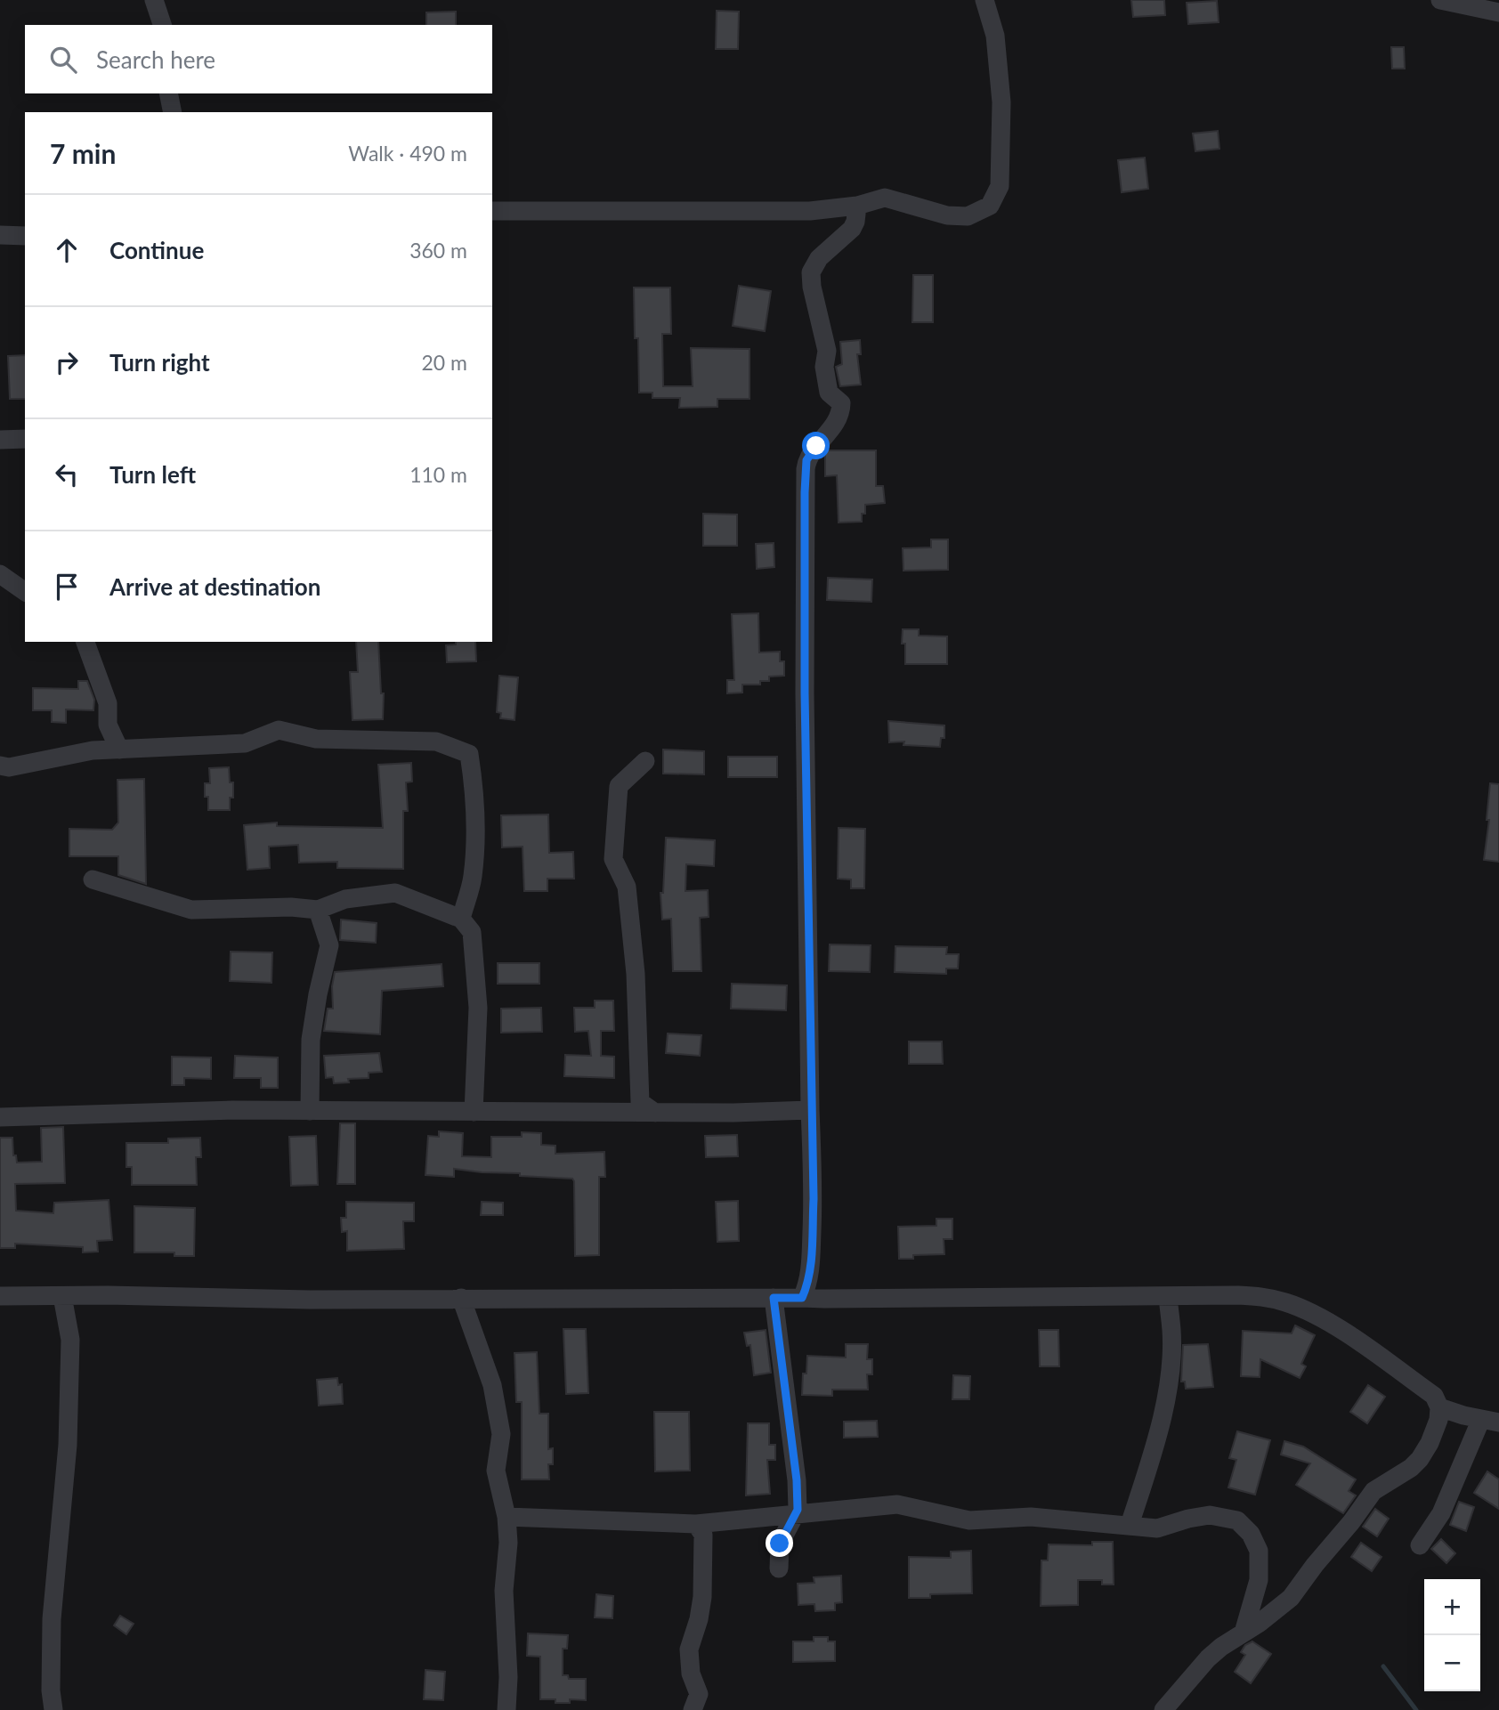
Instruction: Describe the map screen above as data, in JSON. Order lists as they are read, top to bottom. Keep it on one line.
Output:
{"page":{"search":"Search here","heading":["7 min","Walk · 490 m"],"list":[["Continue","360 m"],["Turn right","20 m"],["Turn left","110 m"],"Arrive at destination"],"map_buttons":["+","−"]}}
